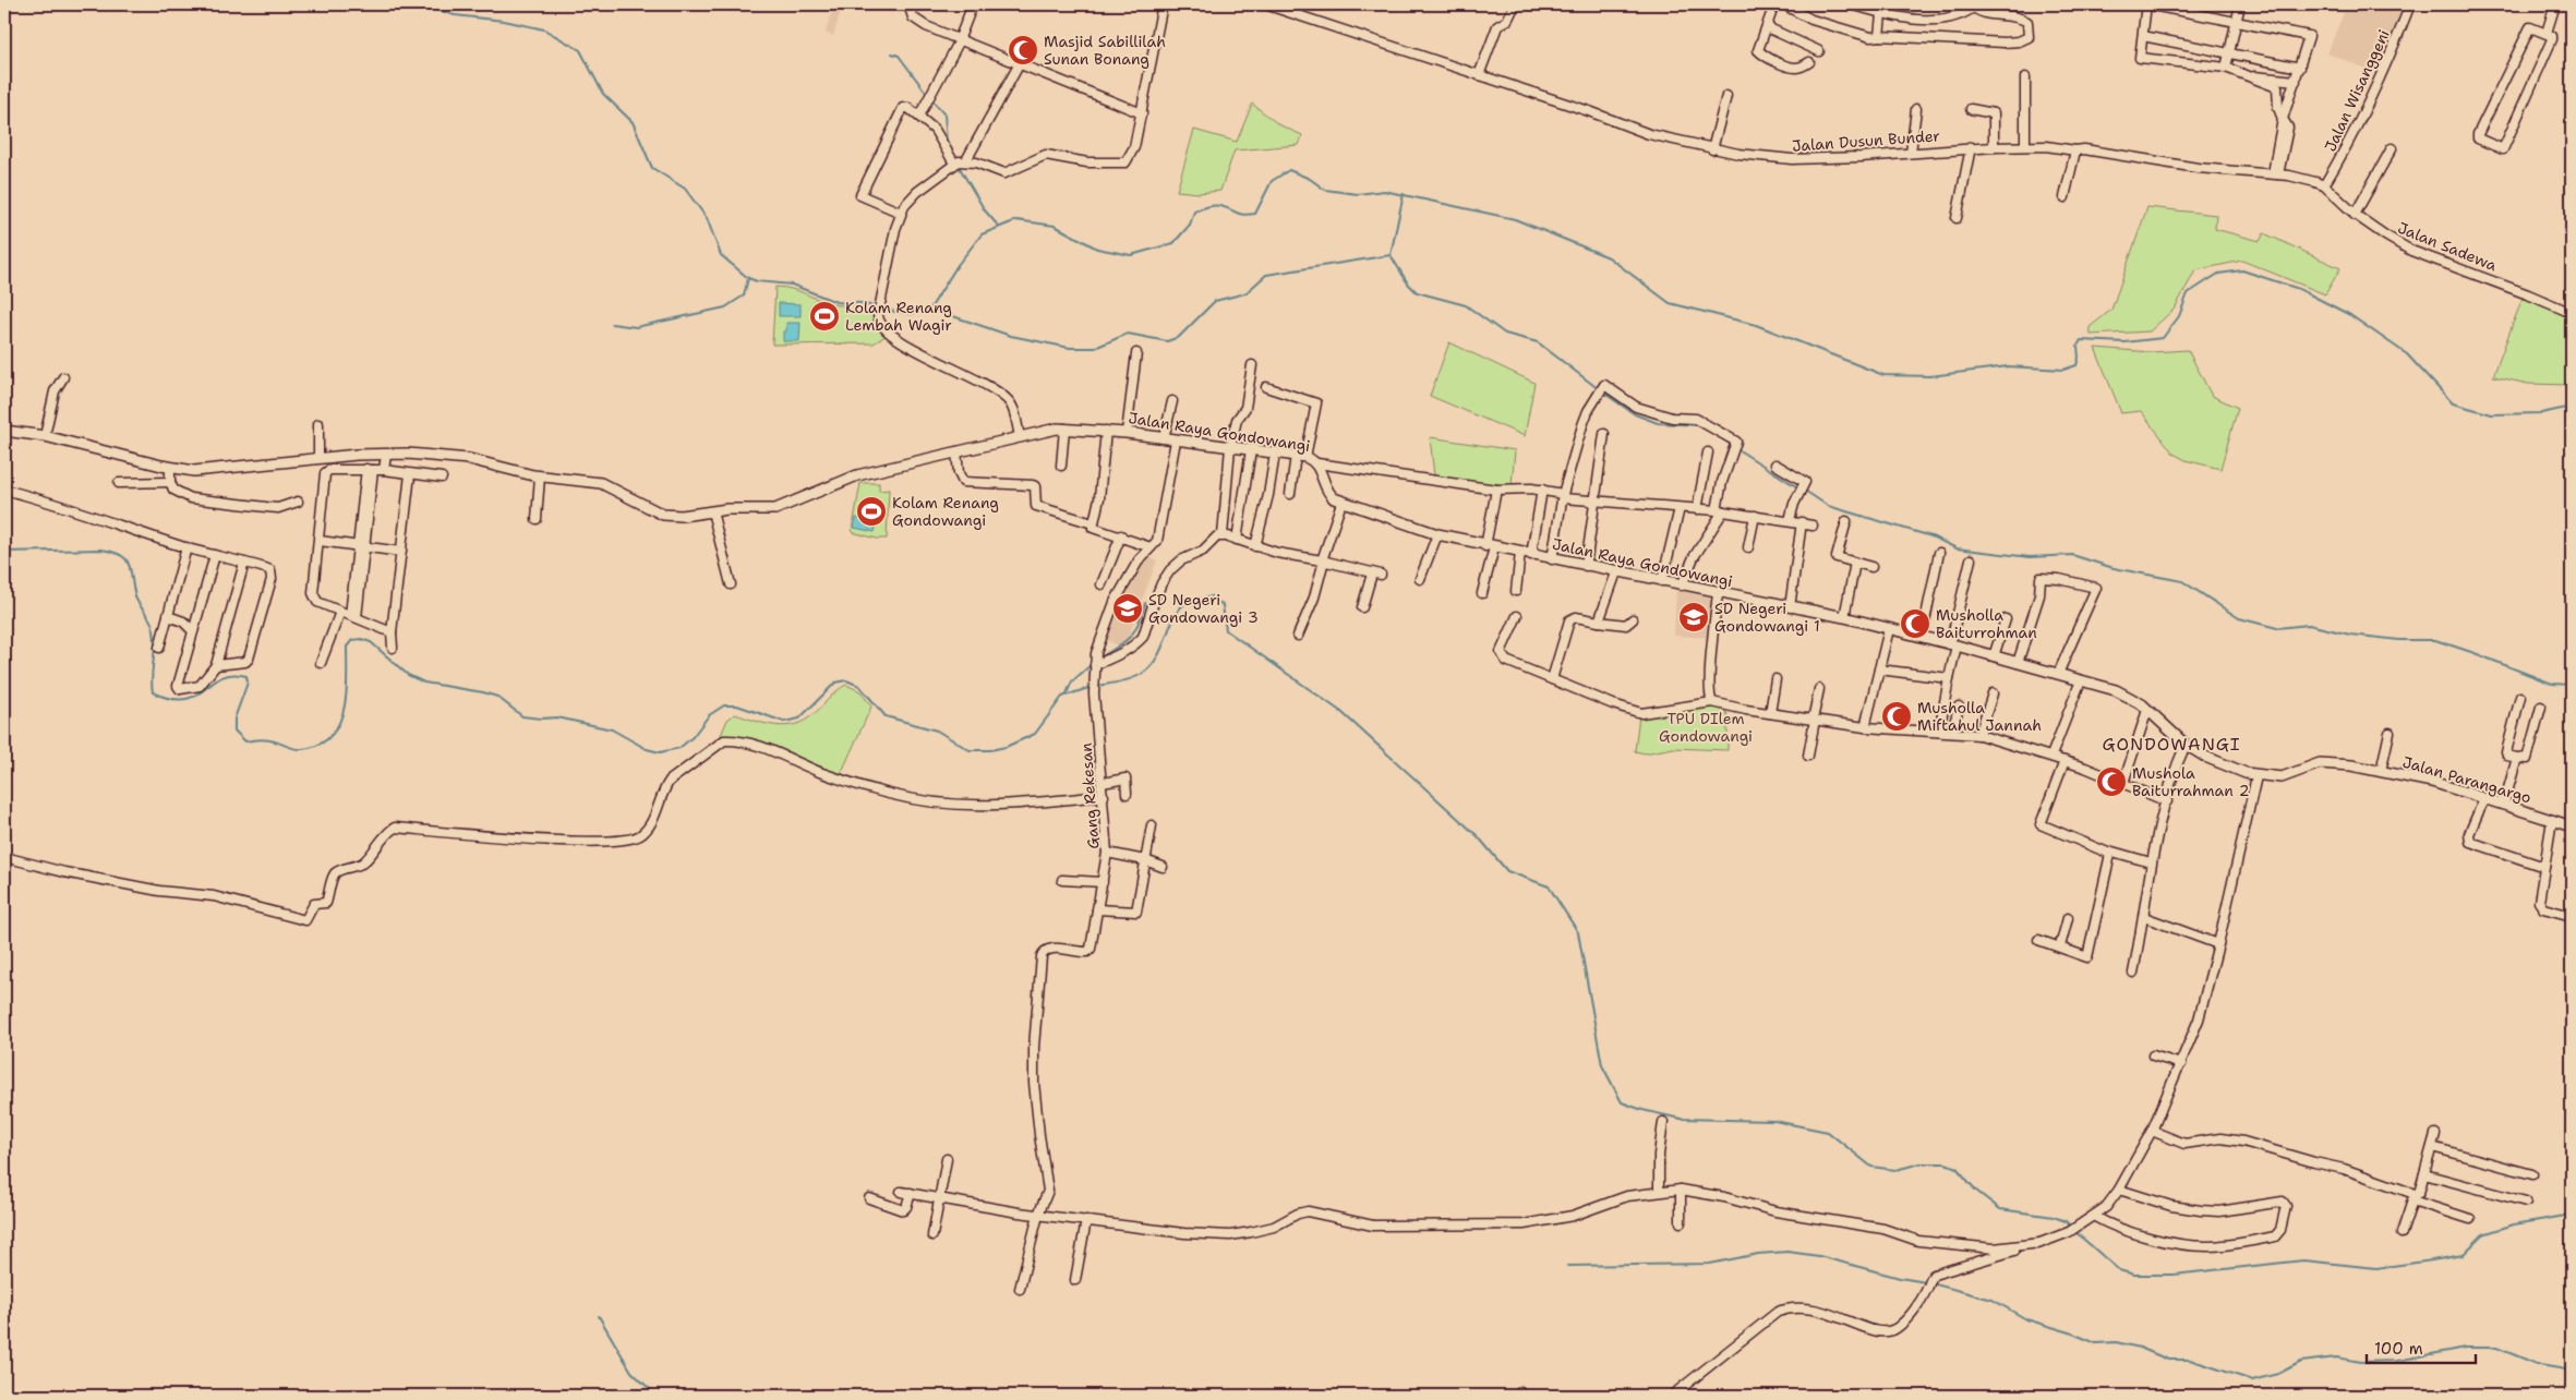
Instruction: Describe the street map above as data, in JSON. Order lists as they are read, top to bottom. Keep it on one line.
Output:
{"streets":{"street":["Jalan Wisanggeni","Jalan Dusun Bunder","Jalan Sadewa","Jalan Raya Gondowangi","Jalan Parangargo","Gang Rekesan"]},"crossings":[["Jalan Wisanggeni","Jalan Dusun Bunder"],["Jalan Wisanggeni","Jalan Sadewa"],["Jalan Dusun Bunder","Jalan Sadewa"],["Jalan Raya Gondowangi","Jalan Parangargo"],["Jalan Raya Gondowangi","Gang Rekesan"]],"districts":["GONDOWANGI"],"parks":["TPU DIlem Gondowangi"],"places":{"mosque":["Masjid Sabillilah Sunan Bonang","Musholla Baiturrohman","Musholla Miftahul Jannah","Mushola Baiturrahman 2"],"sports":["Kolam Renang Lembah Wagir","Kolam Renang Gondowangi"],"school or university":["SD Negeri Gondowangi 3","SD Negeri Gondowangi 1"]},"scale_bar":"100 m"}
